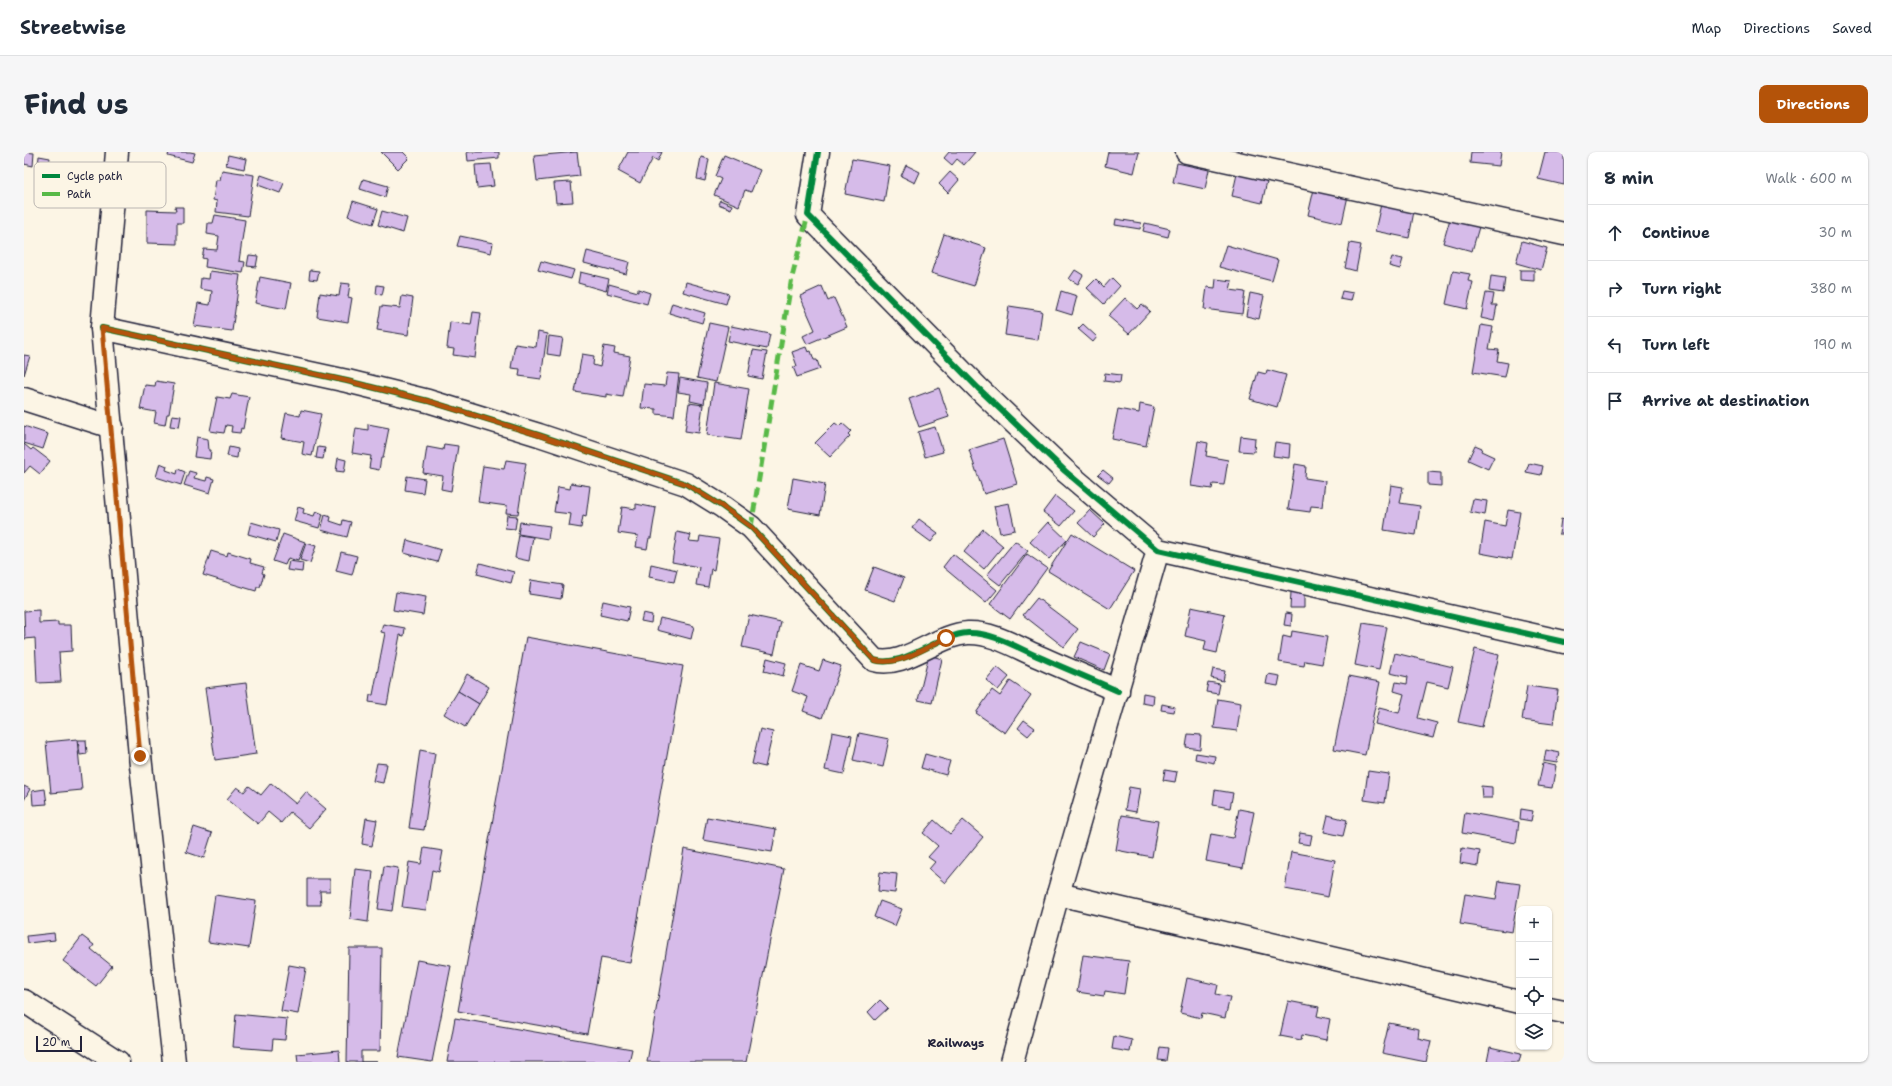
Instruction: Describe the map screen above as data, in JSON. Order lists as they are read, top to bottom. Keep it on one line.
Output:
{"districts":["Railways"],"legend":["Cycle path","Path"],"scale_bar":"20 m","page":{"header":"Streetwise","nav":["Map","Directions","Saved"],"title":"Find us","buttons":"Directions","heading":["8 min","Walk · 600 m"],"list":[["Continue","30 m"],["Turn right","380 m"],["Turn left","190 m"],"Arrive at destination"],"map_buttons":["+","−"],"scale":"20 m"}}
